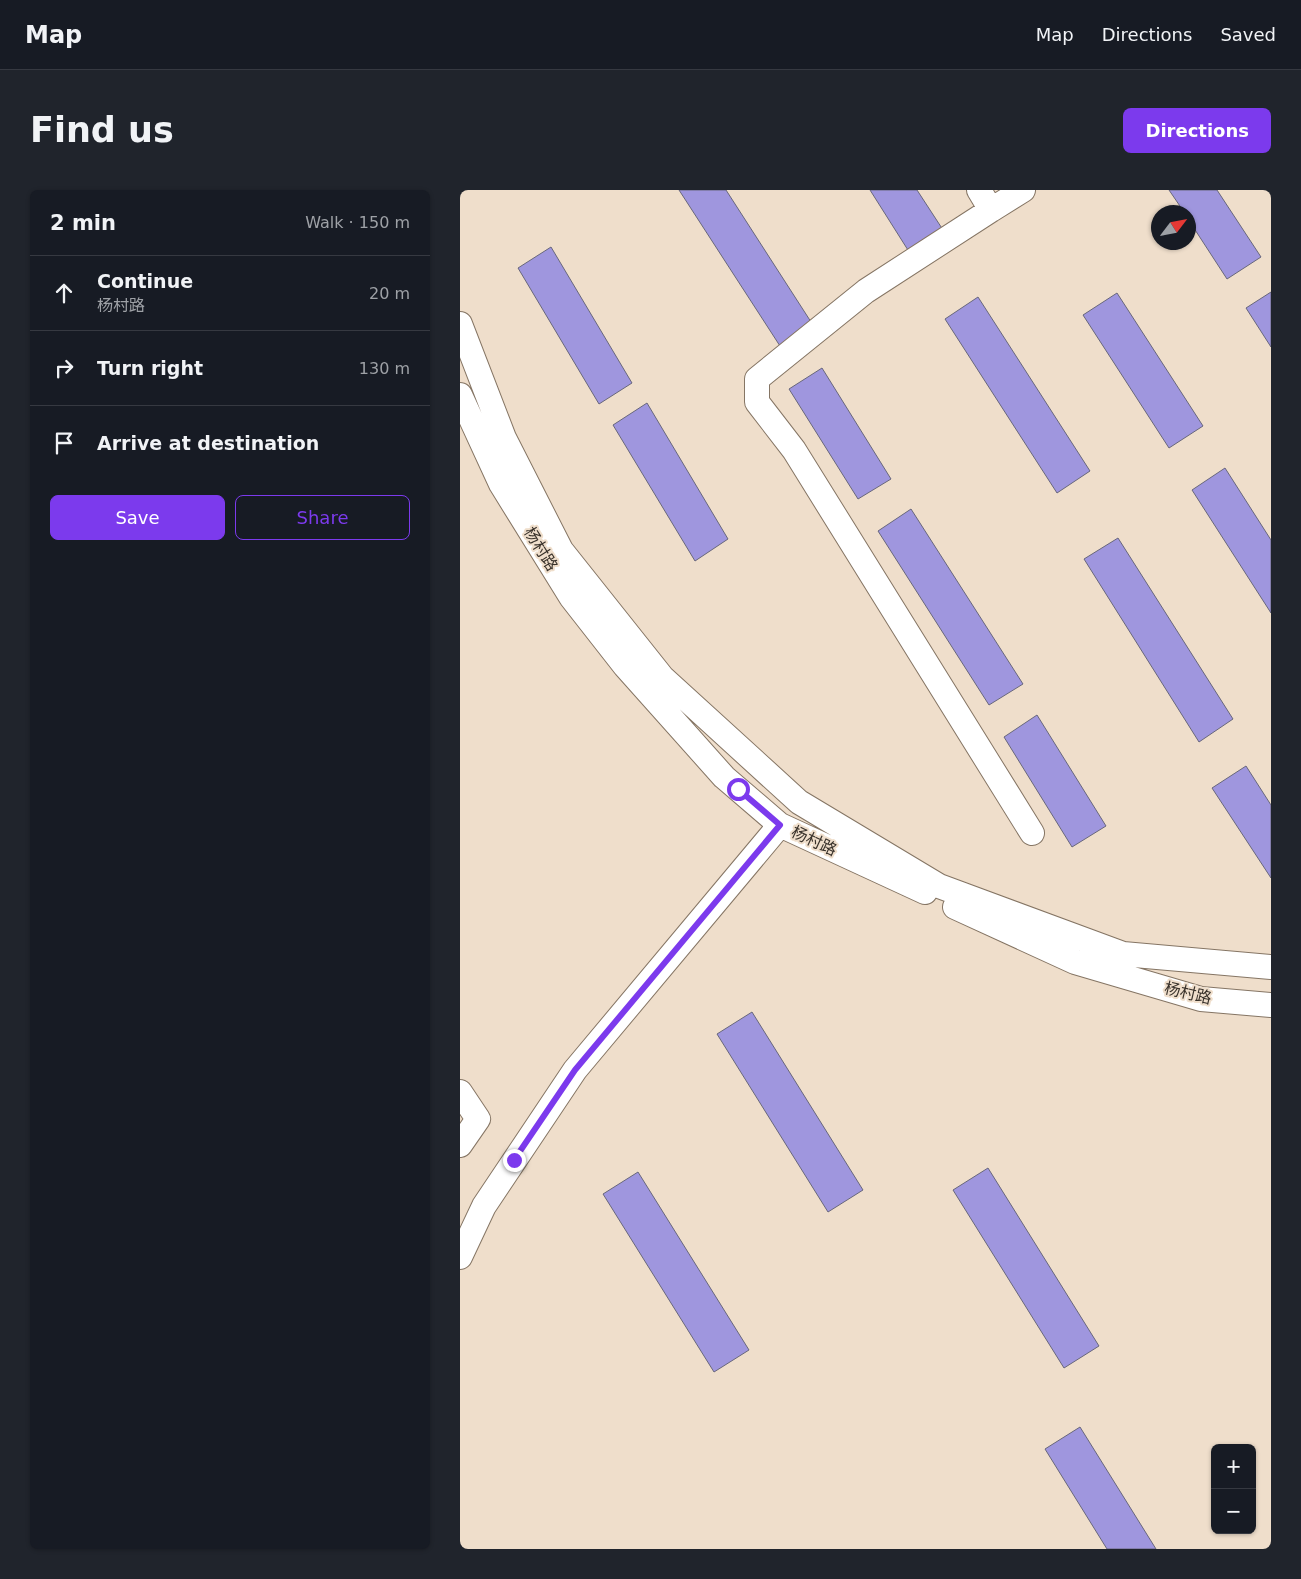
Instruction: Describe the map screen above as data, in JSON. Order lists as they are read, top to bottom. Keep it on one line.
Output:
{"streets":{"street":["杨村路"]},"north":"top right","page":{"header":"Map","nav":["Map","Directions","Saved"],"buttons":["Directions",["Save","Share"]],"title":"Find us","heading":["2 min","Walk · 150 m"],"list":[["Continue","杨村路","20 m"],["Turn right","130 m"],"Arrive at destination"],"map_buttons":["+","−"]}}
